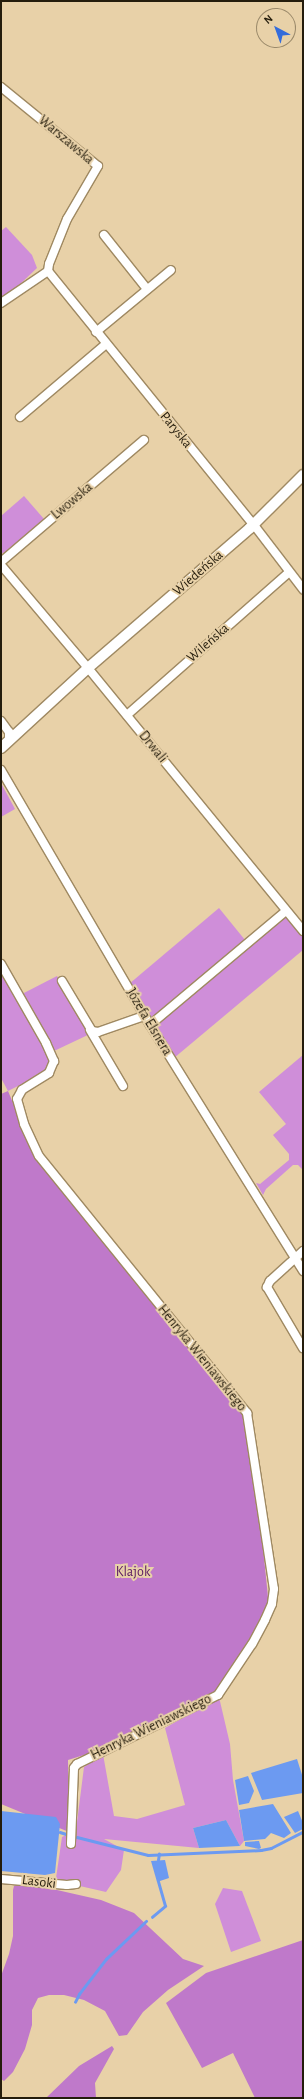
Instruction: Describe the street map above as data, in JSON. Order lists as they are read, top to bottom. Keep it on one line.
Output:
{"streets":{"street":["Warszawska","Paryska","Lwowska","Wiedeńska","Wileńska","Drwali","Józefa Elsnera","Henryka Wieniawskiego","Lasoki"]},"crossings":[["Warszawska","Paryska"],["Paryska","Wiedeńska"],["Paryska","Wileńska"],["Wiedeńska","Drwali"],["Wileńska","Drwali"]],"parks":["Klajok"],"north":"top left"}
